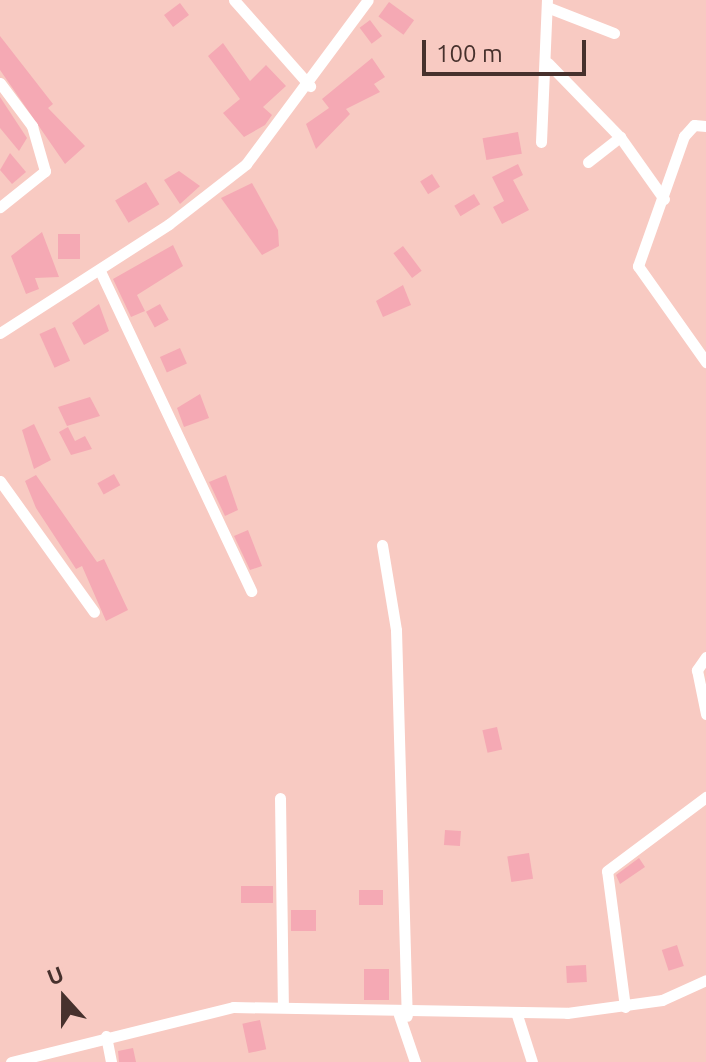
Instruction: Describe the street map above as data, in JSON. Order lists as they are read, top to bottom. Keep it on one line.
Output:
{"scale_bar":"100 m","north":"top"}
